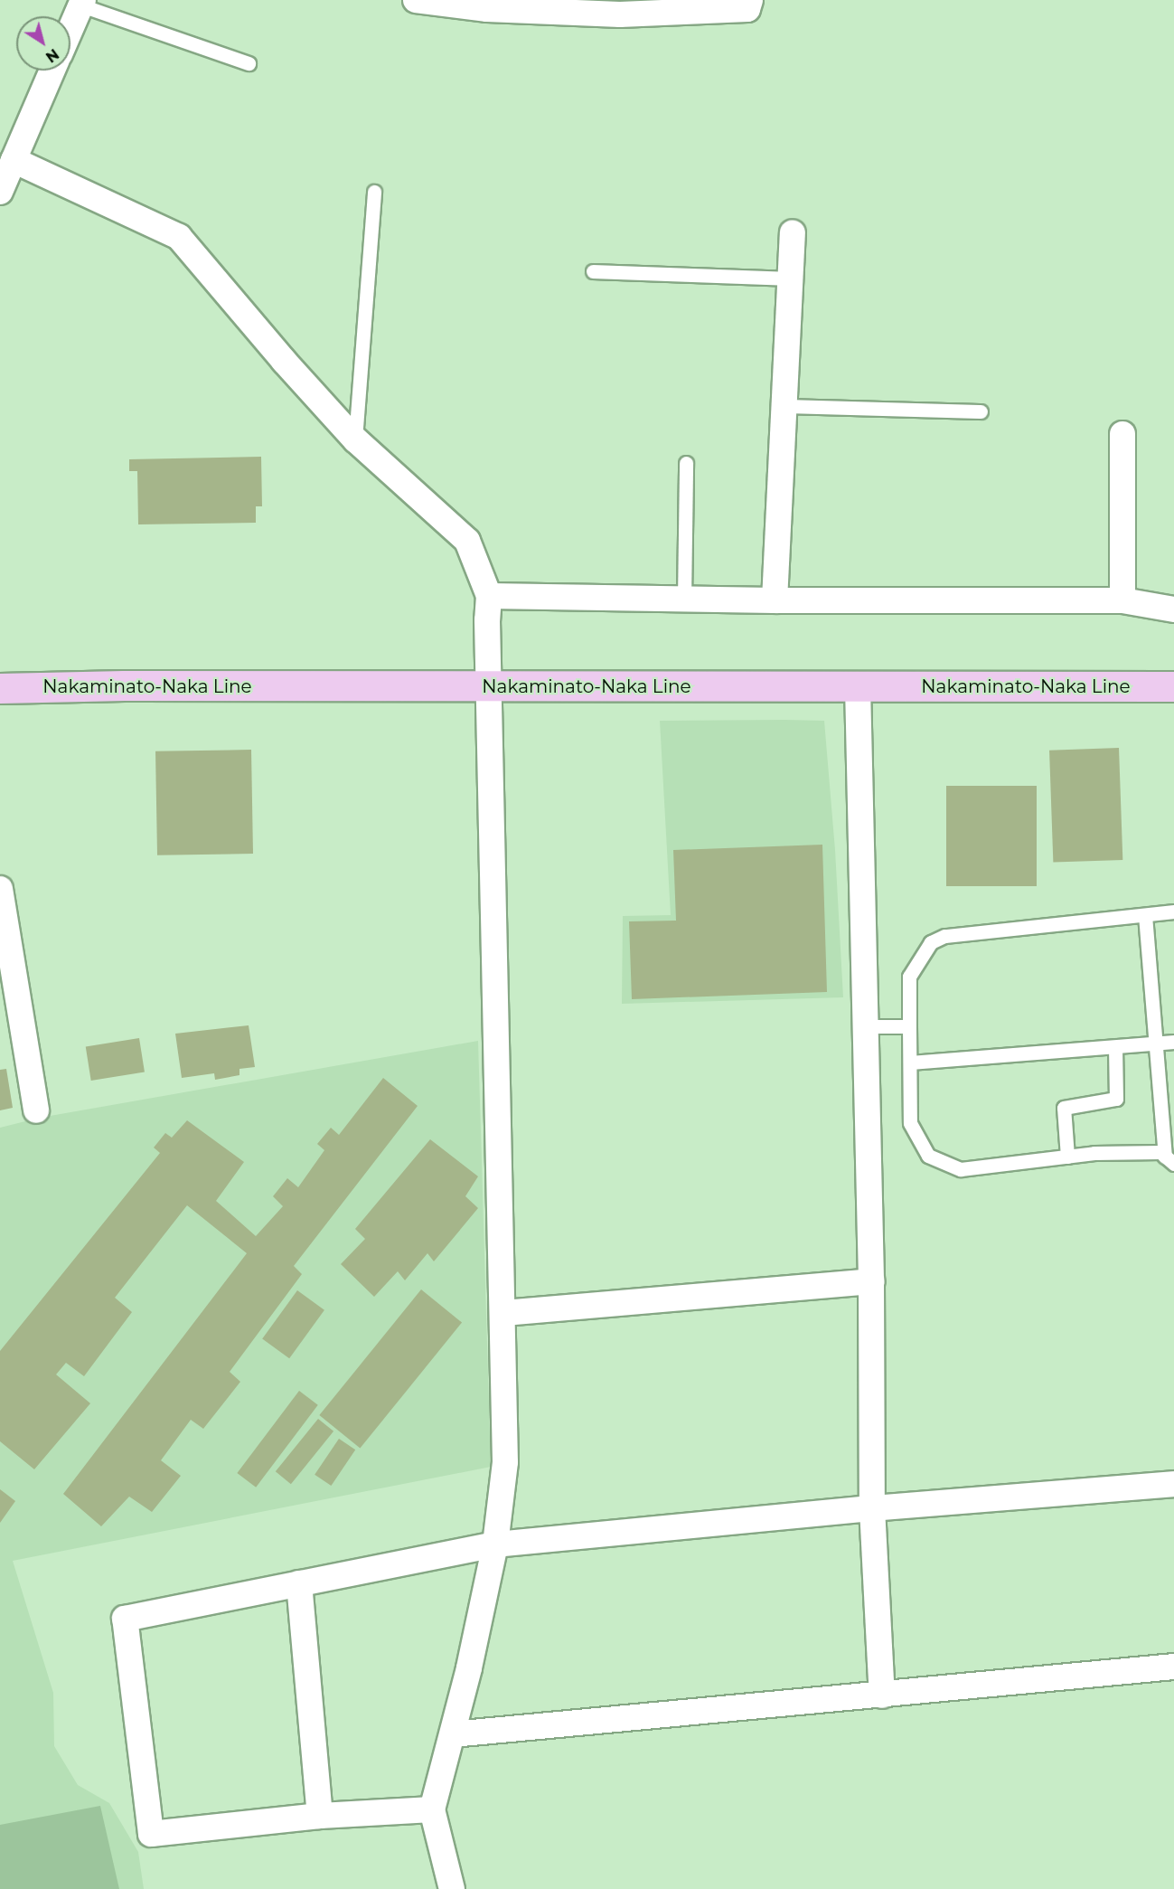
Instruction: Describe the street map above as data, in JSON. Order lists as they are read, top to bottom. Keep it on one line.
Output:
{"streets":{"main road":["Nakaminato-Naka Line"]},"north":"bottom right"}
